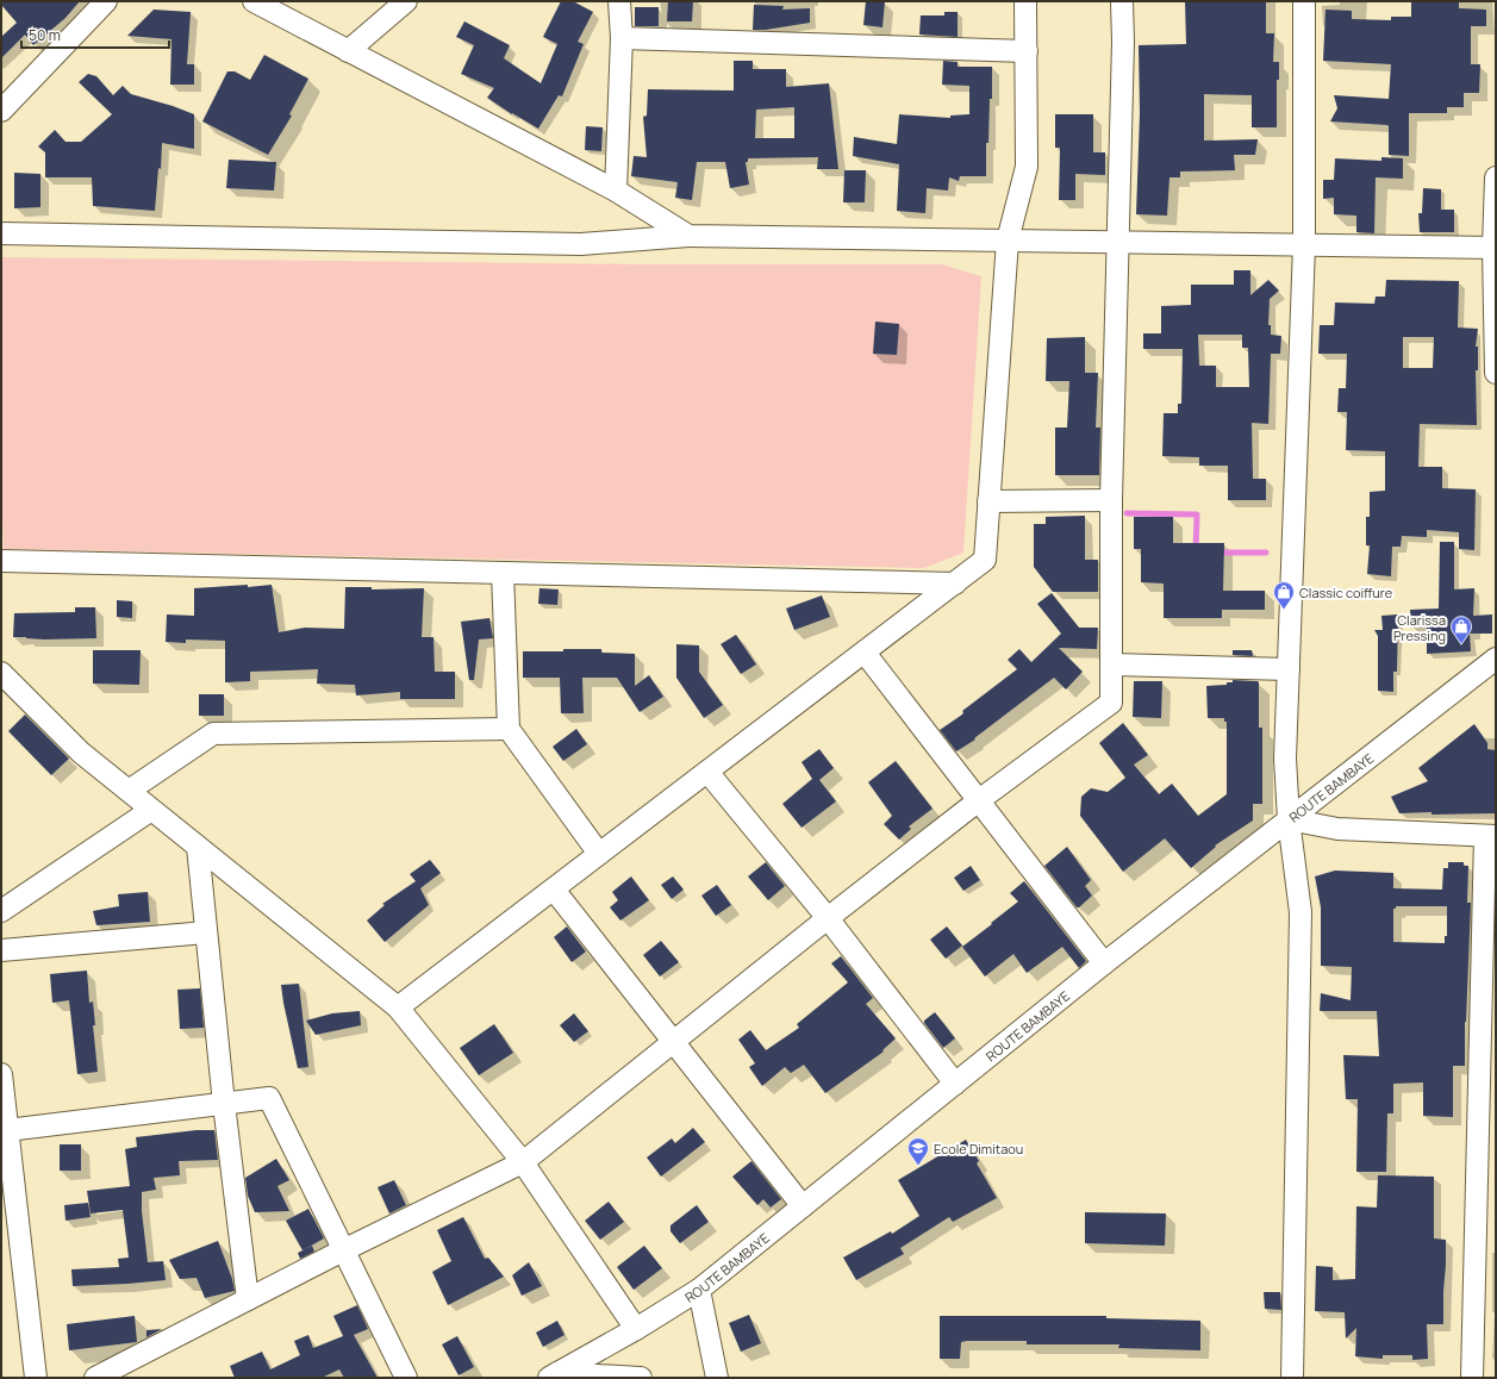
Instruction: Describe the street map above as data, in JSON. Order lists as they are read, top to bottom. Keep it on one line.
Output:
{"streets":{"street":["ROUTE BAMBAYE"]},"places":{"shop":["Classic coiffure","Clarissa Pressing"],"school or university":["Ecole Dimitaou"]},"scale_bar":"50 m"}
